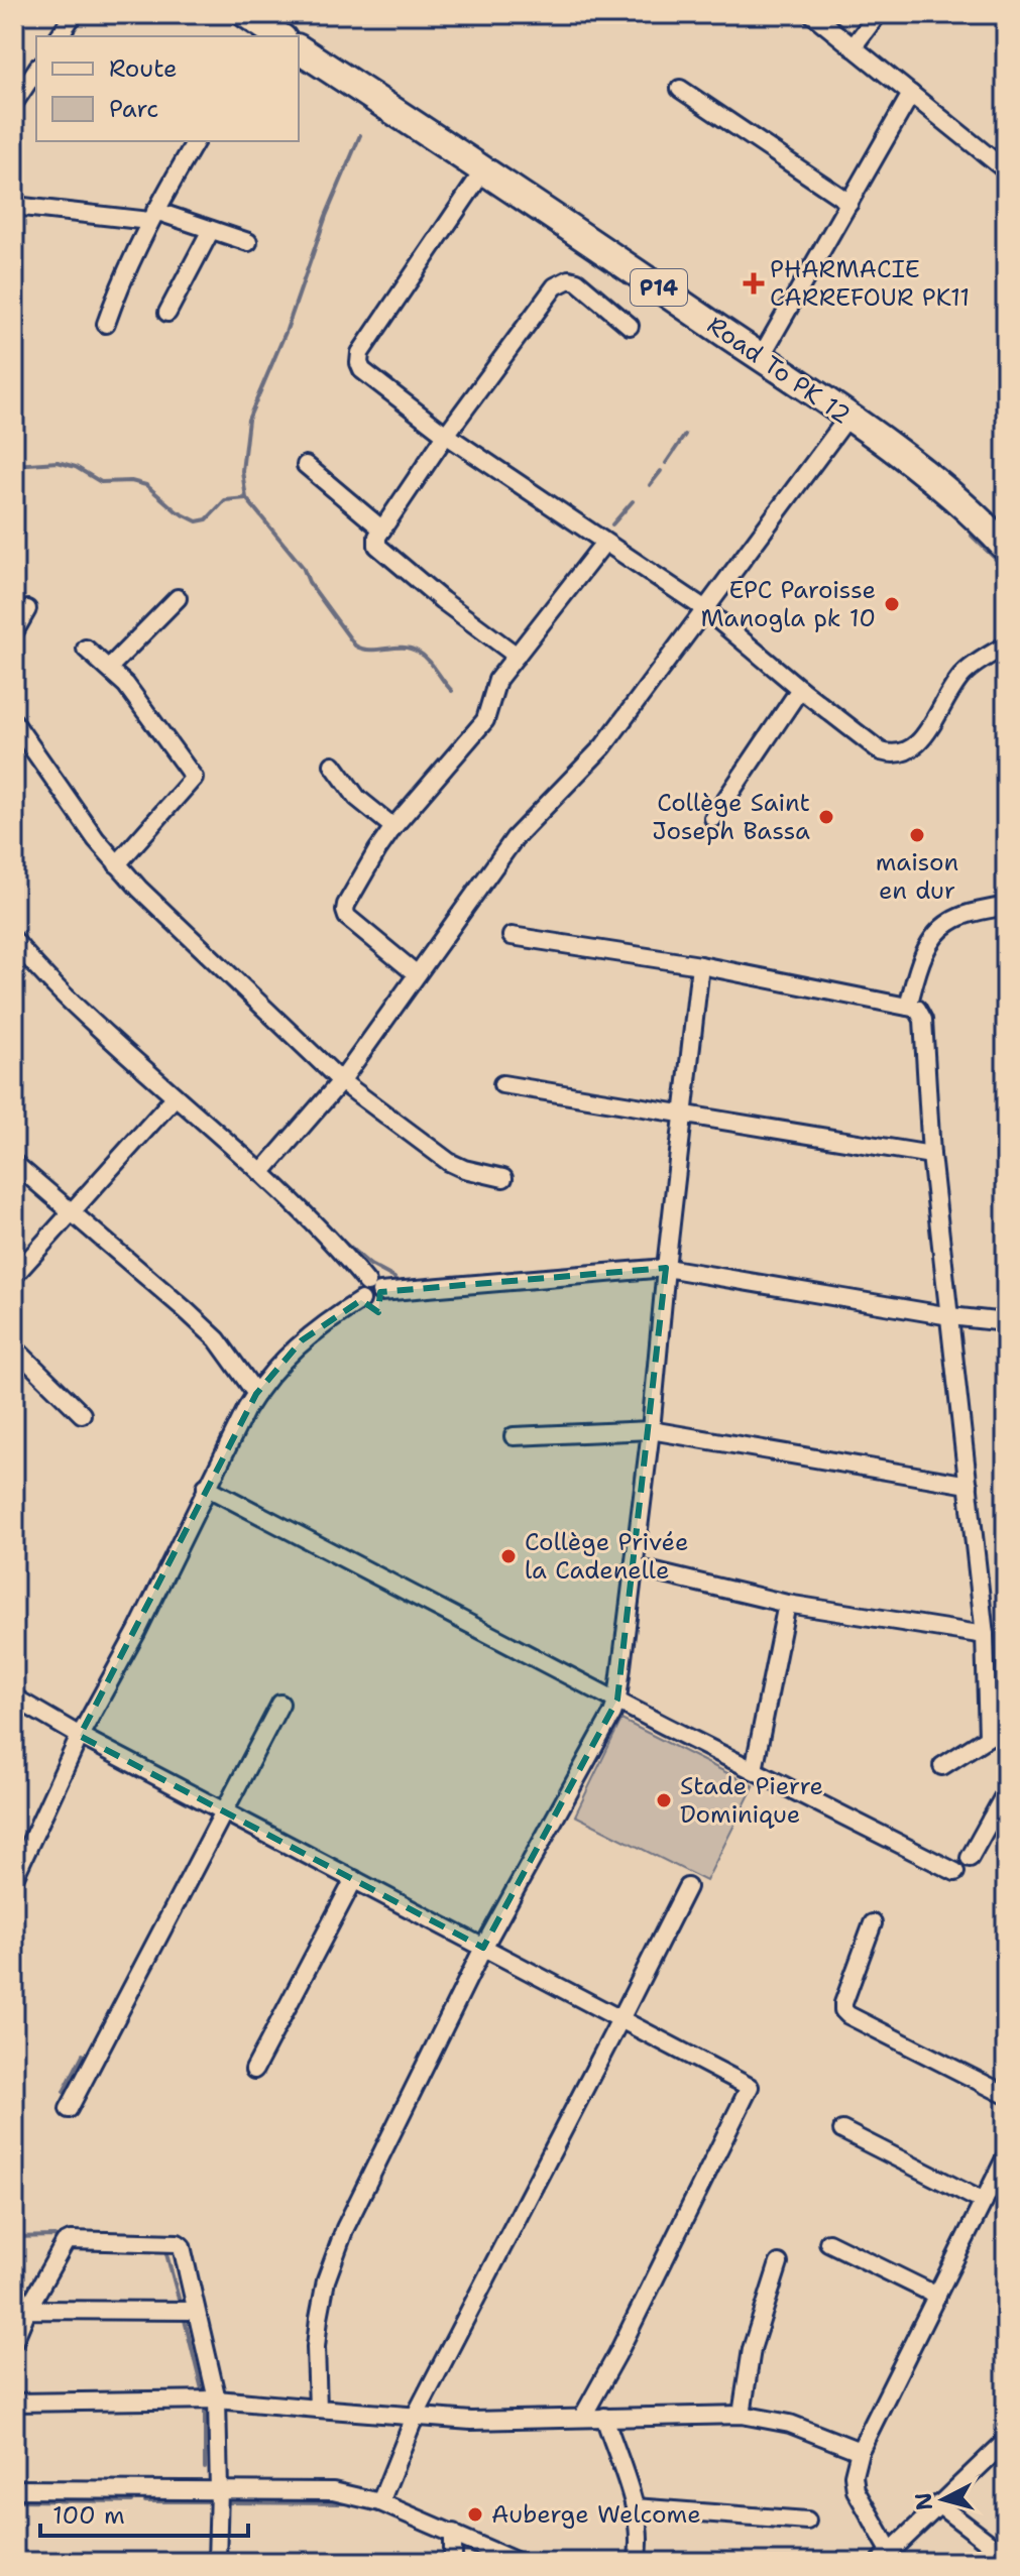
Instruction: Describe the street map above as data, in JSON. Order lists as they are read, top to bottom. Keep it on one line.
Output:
{"streets":{"main road":["P14","Road To PK 12"]},"places":{"health":["PHARMACIE CARREFOUR PK11"],"other":["EPC Paroisse Manogla pk 10","Collège Saint Joseph Bassa","maison en dur","Collège Privée la Cadenelle","Stade Pierre Dominique","Auberge Welcome"]},"legend":["Route","Parc"],"scale_bar":"100 m","north":"left"}
